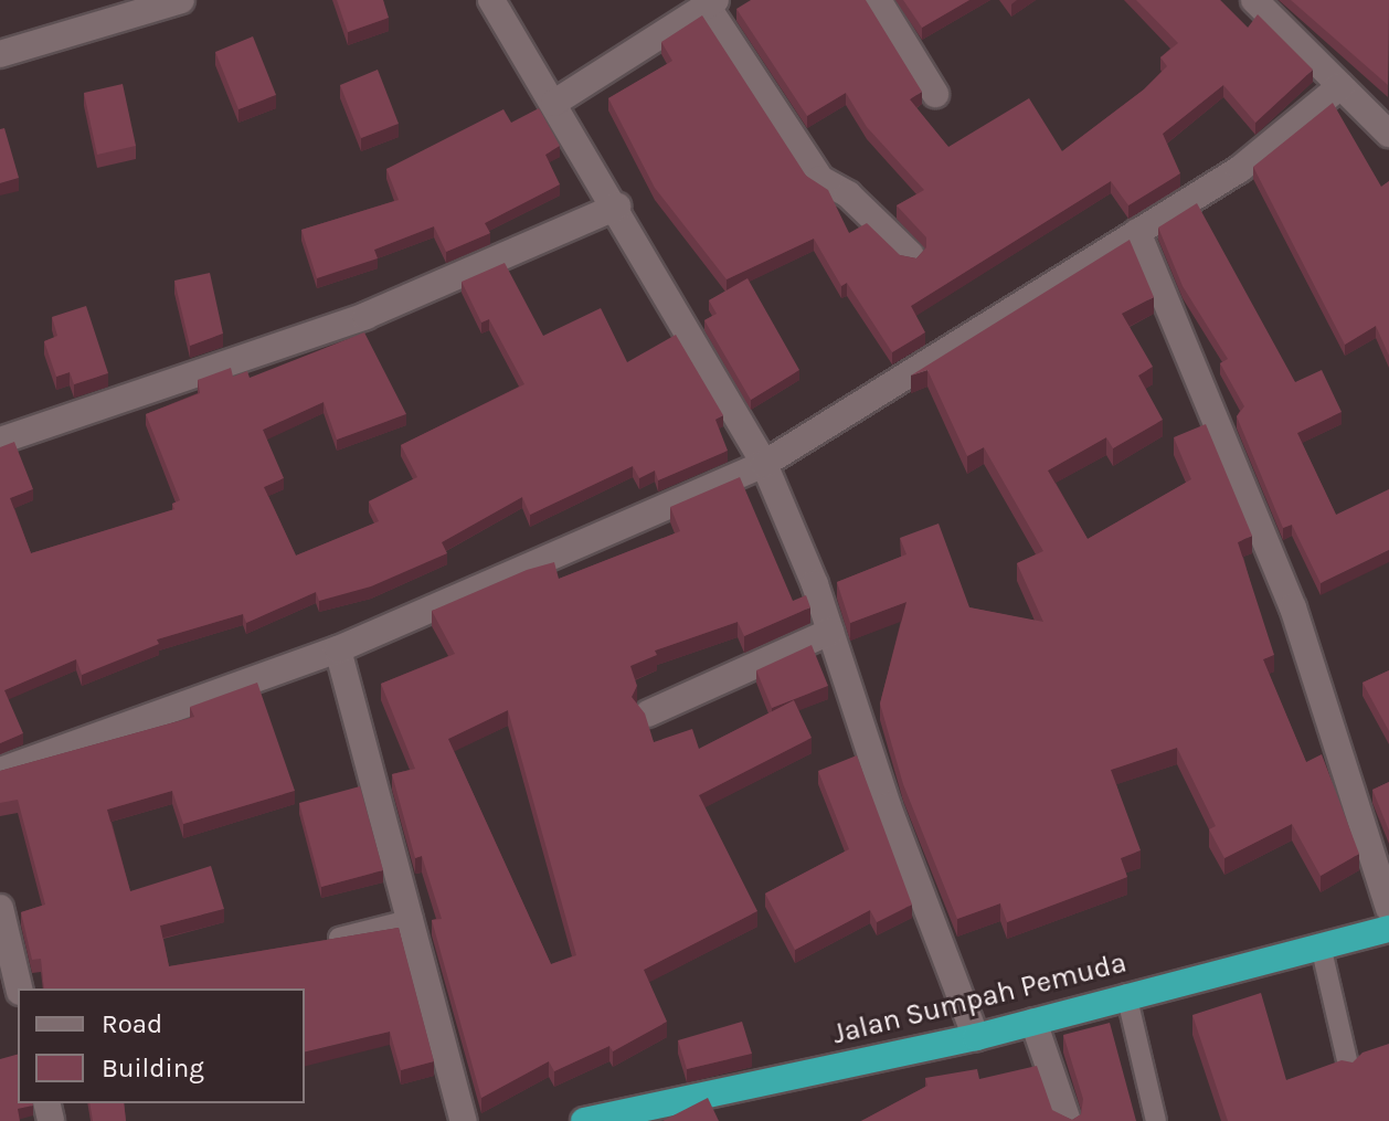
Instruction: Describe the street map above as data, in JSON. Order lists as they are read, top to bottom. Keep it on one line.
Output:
{"streets":{"highway":["Jalan Sumpah Pemuda"]},"legend":["Road","Building"]}
